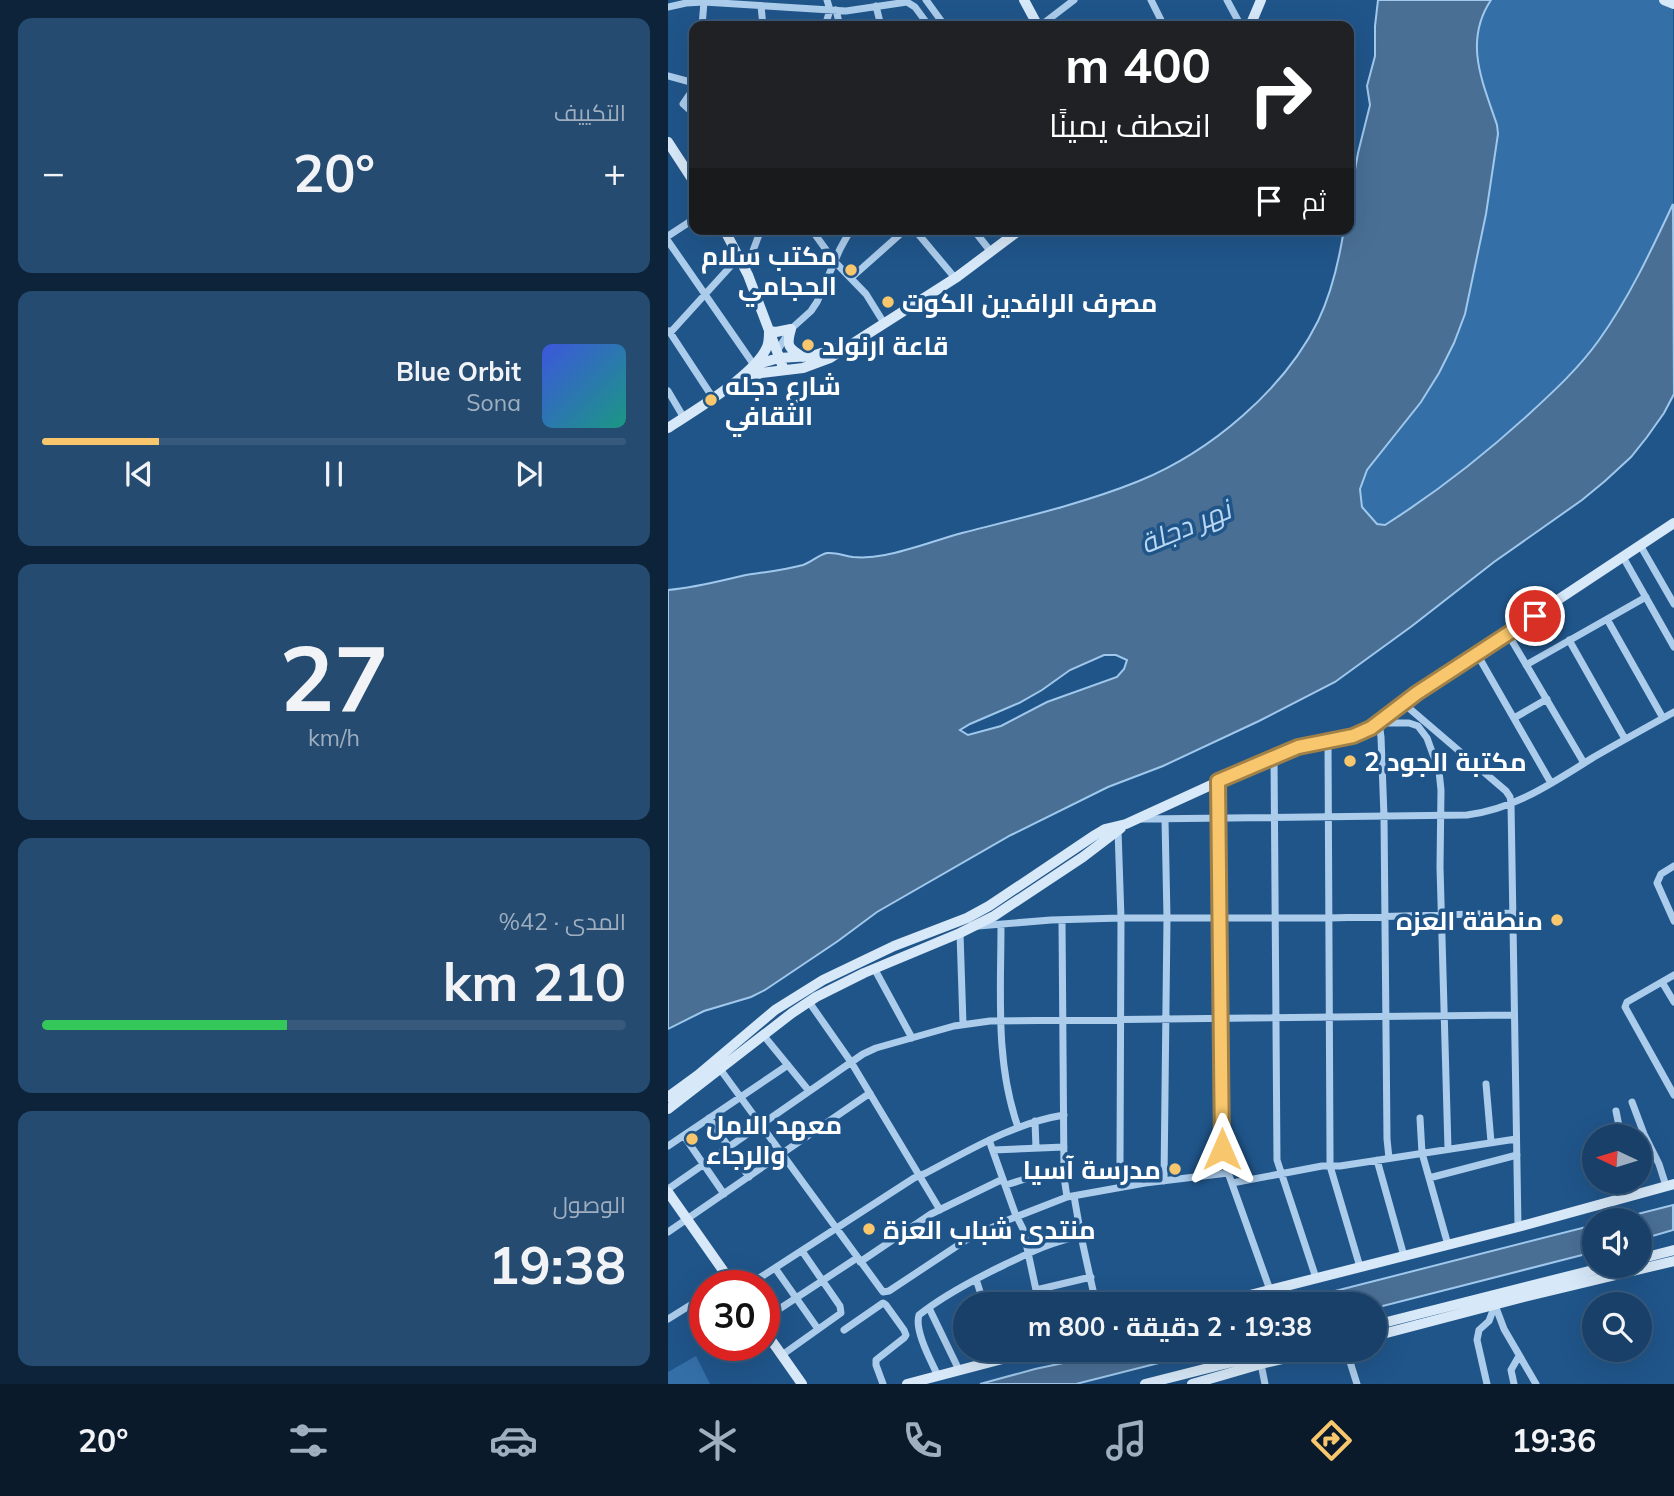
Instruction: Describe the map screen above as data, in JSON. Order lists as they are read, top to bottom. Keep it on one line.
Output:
{"water":["نهر دجلة"],"places":["مكتب سلام الحجامي","مصرف الرافدين الكوت","قاعة ارنولد","شارع دجله الثقافي","مكتبة الجود 2","منطقة العزه","معهد الامل والرجاء","مدرسة آسيا","منتدى شباب العزة"],"north":"left","page":{"tile":["التكييف",["27","km/h"],["المدى · 42%","210 km"],["الوصول","19:38"]],"turn":["400 m","انعطف يمينًا"],"heat":["−","20°","+"],"then":"ثم","song":["Blue Orbit","Sona"],"limit":"30","trip":"19:38 · 2 دقيقة · 800 m","tabs":["19:36","20°"]}}
